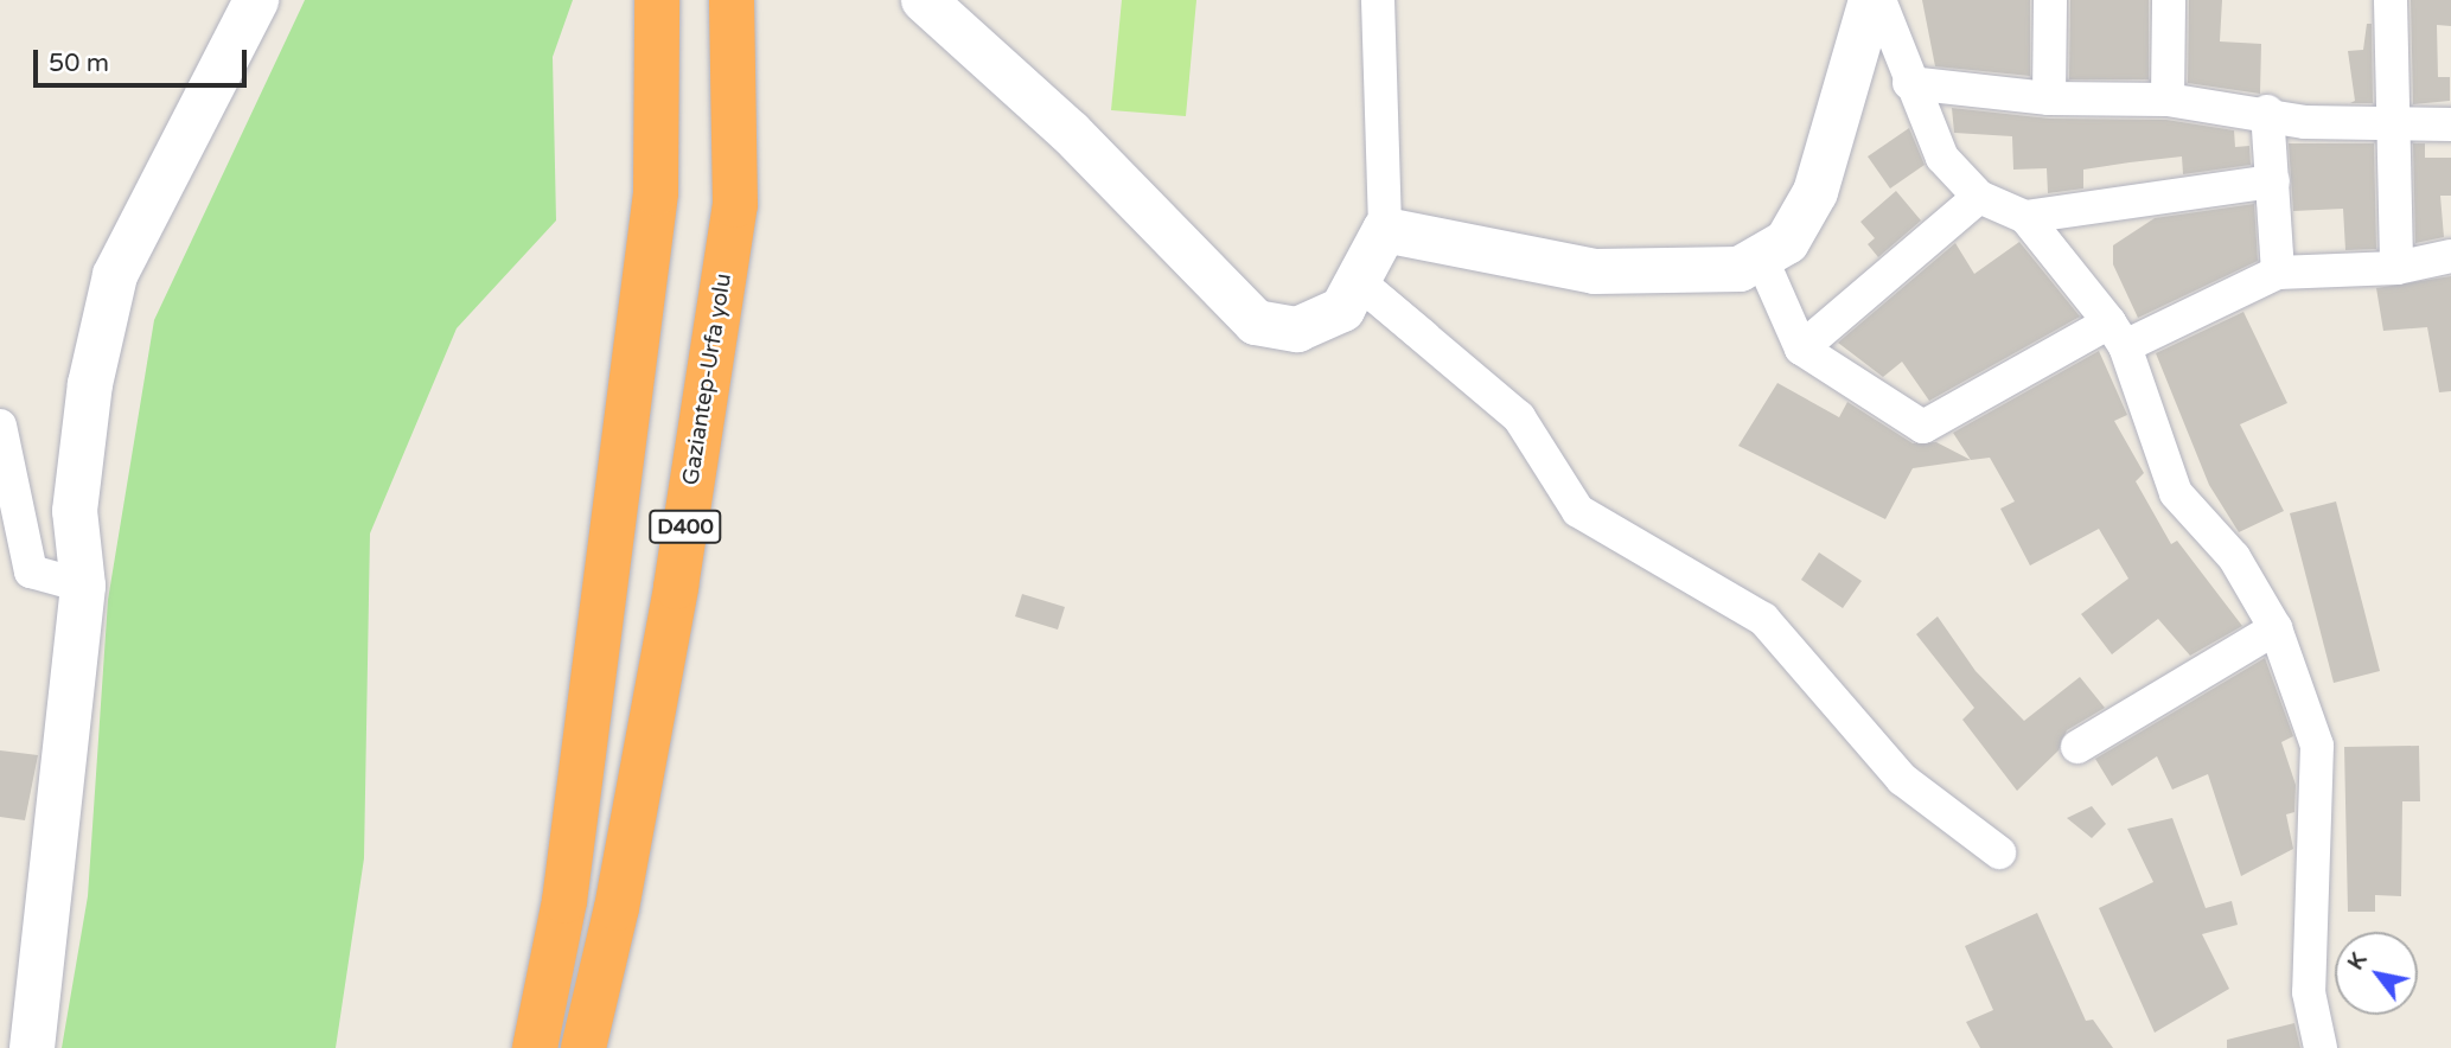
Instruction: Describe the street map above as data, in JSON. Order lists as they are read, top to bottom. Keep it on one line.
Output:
{"streets":{"highway":["Gaziantep-Urfa yolu","D400"]},"scale_bar":"50 m","north":"top left"}
